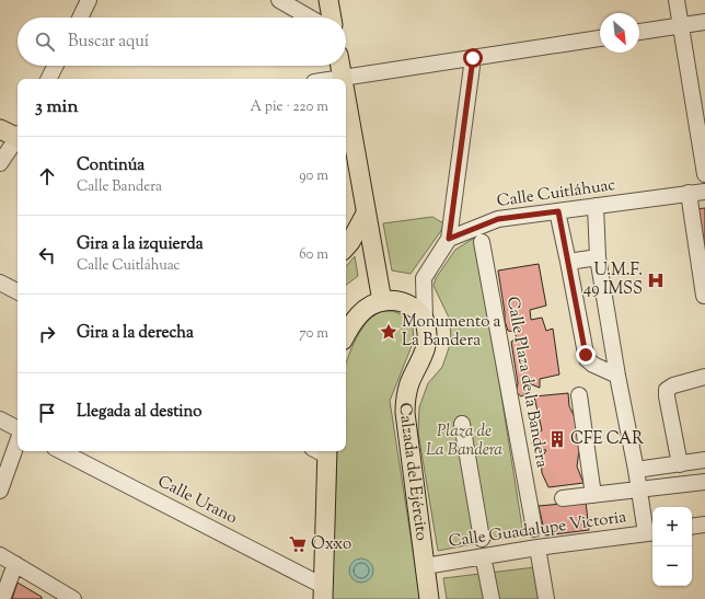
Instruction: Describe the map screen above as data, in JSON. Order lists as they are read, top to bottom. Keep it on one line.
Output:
{"streets":{"main road":["Calzada del Ejército"],"street":["Calle Cuitláhuac","Calle Plaza de la Bandera","Calle Urano","Calle Guadalupe Victoria"]},"crossings":[["Calzada del Ejército","Calle Guadalupe Victoria"]],"parks":["Plaza de La Bandera"],"places":{"hospital":["U.M.F. 49 IMSS"],"place":["Monumento a La Bandera"],"building":["CFE CAR"],"supermarket":["Oxxo"]},"north":"bottom right","page":{"search":"Buscar aquí","heading":["3 min","A pie · 220 m"],"list":[["Continúa","Calle Bandera","90 m"],["Gira a la izquierda","Calle Cuitláhuac","60 m"],["Gira a la derecha","70 m"],"Llegada al destino"],"map_buttons":["+","−"]}}
